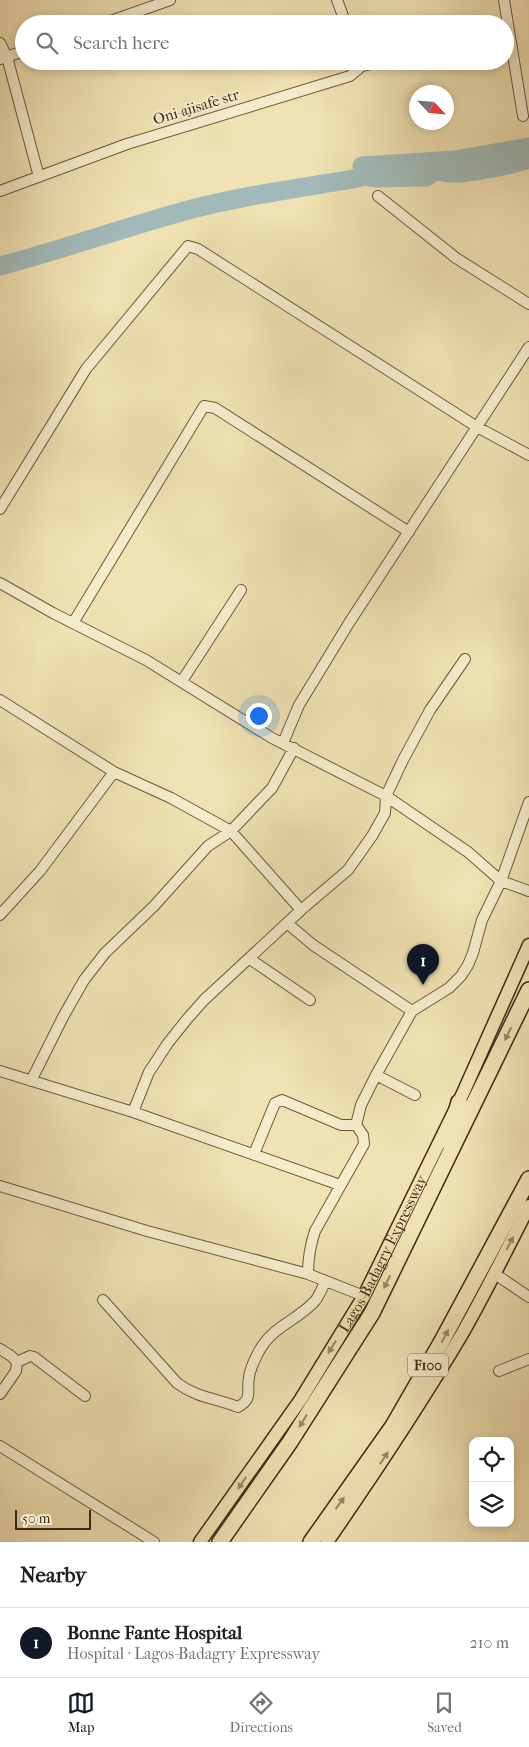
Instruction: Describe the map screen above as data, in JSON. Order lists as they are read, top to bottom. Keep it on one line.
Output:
{"streets":{"highway":["Lagos-Badagry Expressway","F100"],"street":["Oni-ajisafe str"]},"scale_bar":"50 m","north":"bottom right","page":{"search":"Search here","pins":"1","scale":"50 m","heading":"Nearby","list":[{"mark":"1","name":"Bonne Fante Hospital","note":"Hospital · Lagos-Badagry Expressway","value":"210 m"}],"nav":["Map","Directions","Saved"]}}
